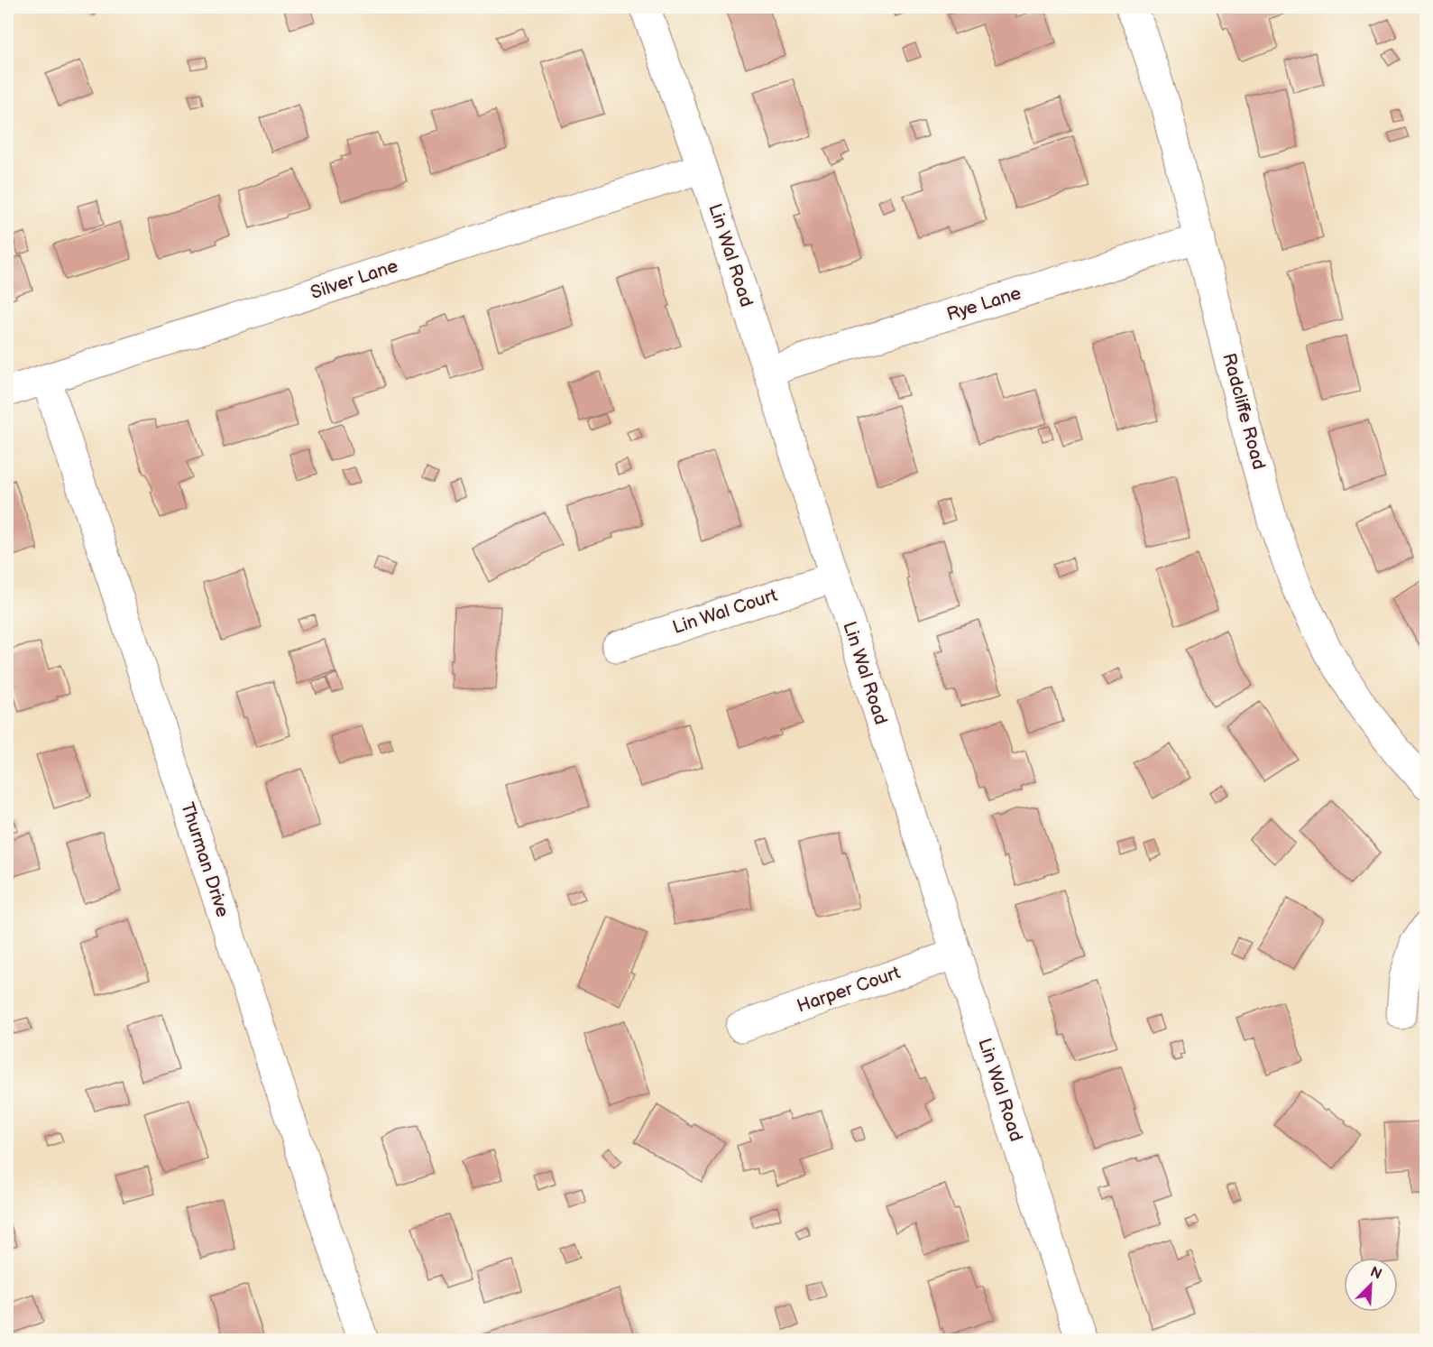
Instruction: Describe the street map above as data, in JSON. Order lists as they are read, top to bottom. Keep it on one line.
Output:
{"streets":{"street":["Lin Wal Road","Silver Lane","Rye Lane","Radcliffe Road","Lin Wal Court","Thurman Drive","Harper Court"]},"crossings":[["Lin Wal Road","Silver Lane"],["Lin Wal Road","Rye Lane"],["Lin Wal Road","Lin Wal Court"],["Lin Wal Road","Harper Court"],["Silver Lane","Thurman Drive"],["Rye Lane","Radcliffe Road"]],"north":"top right"}
